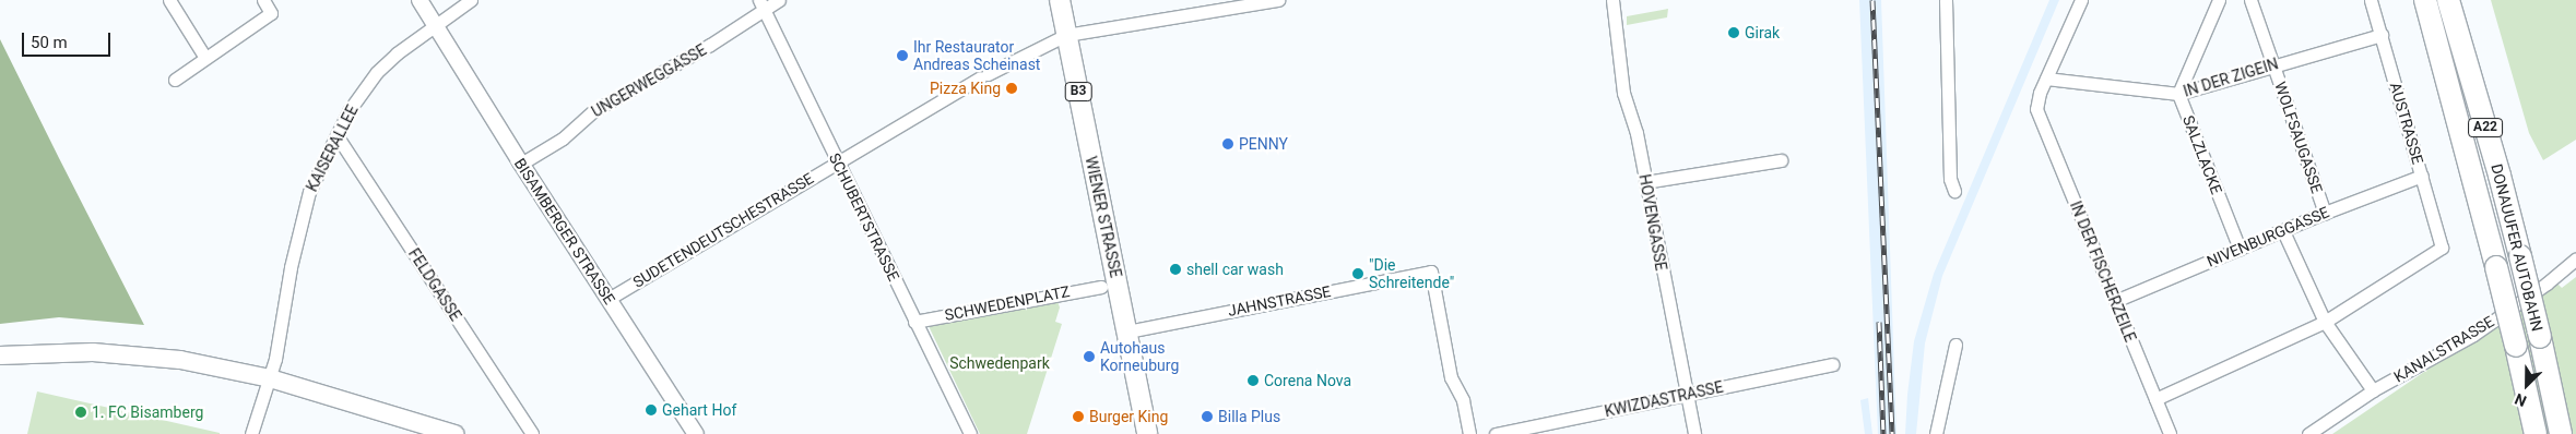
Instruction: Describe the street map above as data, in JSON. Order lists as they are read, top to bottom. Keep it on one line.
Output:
{"streets":{"highway":["A22","DONAUUFER AUTOBAHN"],"main road":["B3","WIENER STRASSE"],"street":["IN DER ZIGEIN","UNGERWEGGASSE","AUSTRASSE","WOLFSAUGASSE","KAISERALLEE","SALZLACKE","SCHUBERTSTRASSE","HOVENGASSE","SUDETENDEUTSCHESTRASSE","BISAMBERGER STRASSE","NIVENBURGGASSE","IN DER FISCHERZEILE","FELDGASSE","JAHNSTRASSE","SCHWEDENPLATZ","KANALSTRASSE","KWIZDASTRASSE"]},"crossings":[["IN DER ZIGEIN","AUSTRASSE"],["IN DER ZIGEIN","WOLFSAUGASSE"],["IN DER ZIGEIN","SALZLACKE"],["IN DER ZIGEIN","IN DER FISCHERZEILE"],["UNGERWEGGASSE","SCHUBERTSTRASSE"],["UNGERWEGGASSE","BISAMBERGER STRASSE"],["AUSTRASSE","NIVENBURGGASSE"],["WOLFSAUGASSE","NIVENBURGGASSE"],["KAISERALLEE","BISAMBERGER STRASSE"],["KAISERALLEE","FELDGASSE"],["SALZLACKE","NIVENBURGGASSE"],["SCHUBERTSTRASSE","SUDETENDEUTSCHESTRASSE"],["SCHUBERTSTRASSE","SCHWEDENPLATZ"],["WIENER STRASSE","SUDETENDEUTSCHESTRASSE"],["WIENER STRASSE","JAHNSTRASSE"],["HOVENGASSE","KWIZDASTRASSE"],["SUDETENDEUTSCHESTRASSE","BISAMBERGER STRASSE"],["NIVENBURGGASSE","IN DER FISCHERZEILE"]],"parks":["Schwedenpark"],"places":["Girak","Ihr Restaurator Andreas Scheinast","Pizza King","PENNY","shell car wash","\"Die Schreitende\"","Autohaus Korneuburg","Corena Nova","Gehart Hof","1. FC Bisamberg","Burger King","Billa Plus"],"scale_bar":"50 m","north":"bottom left"}
